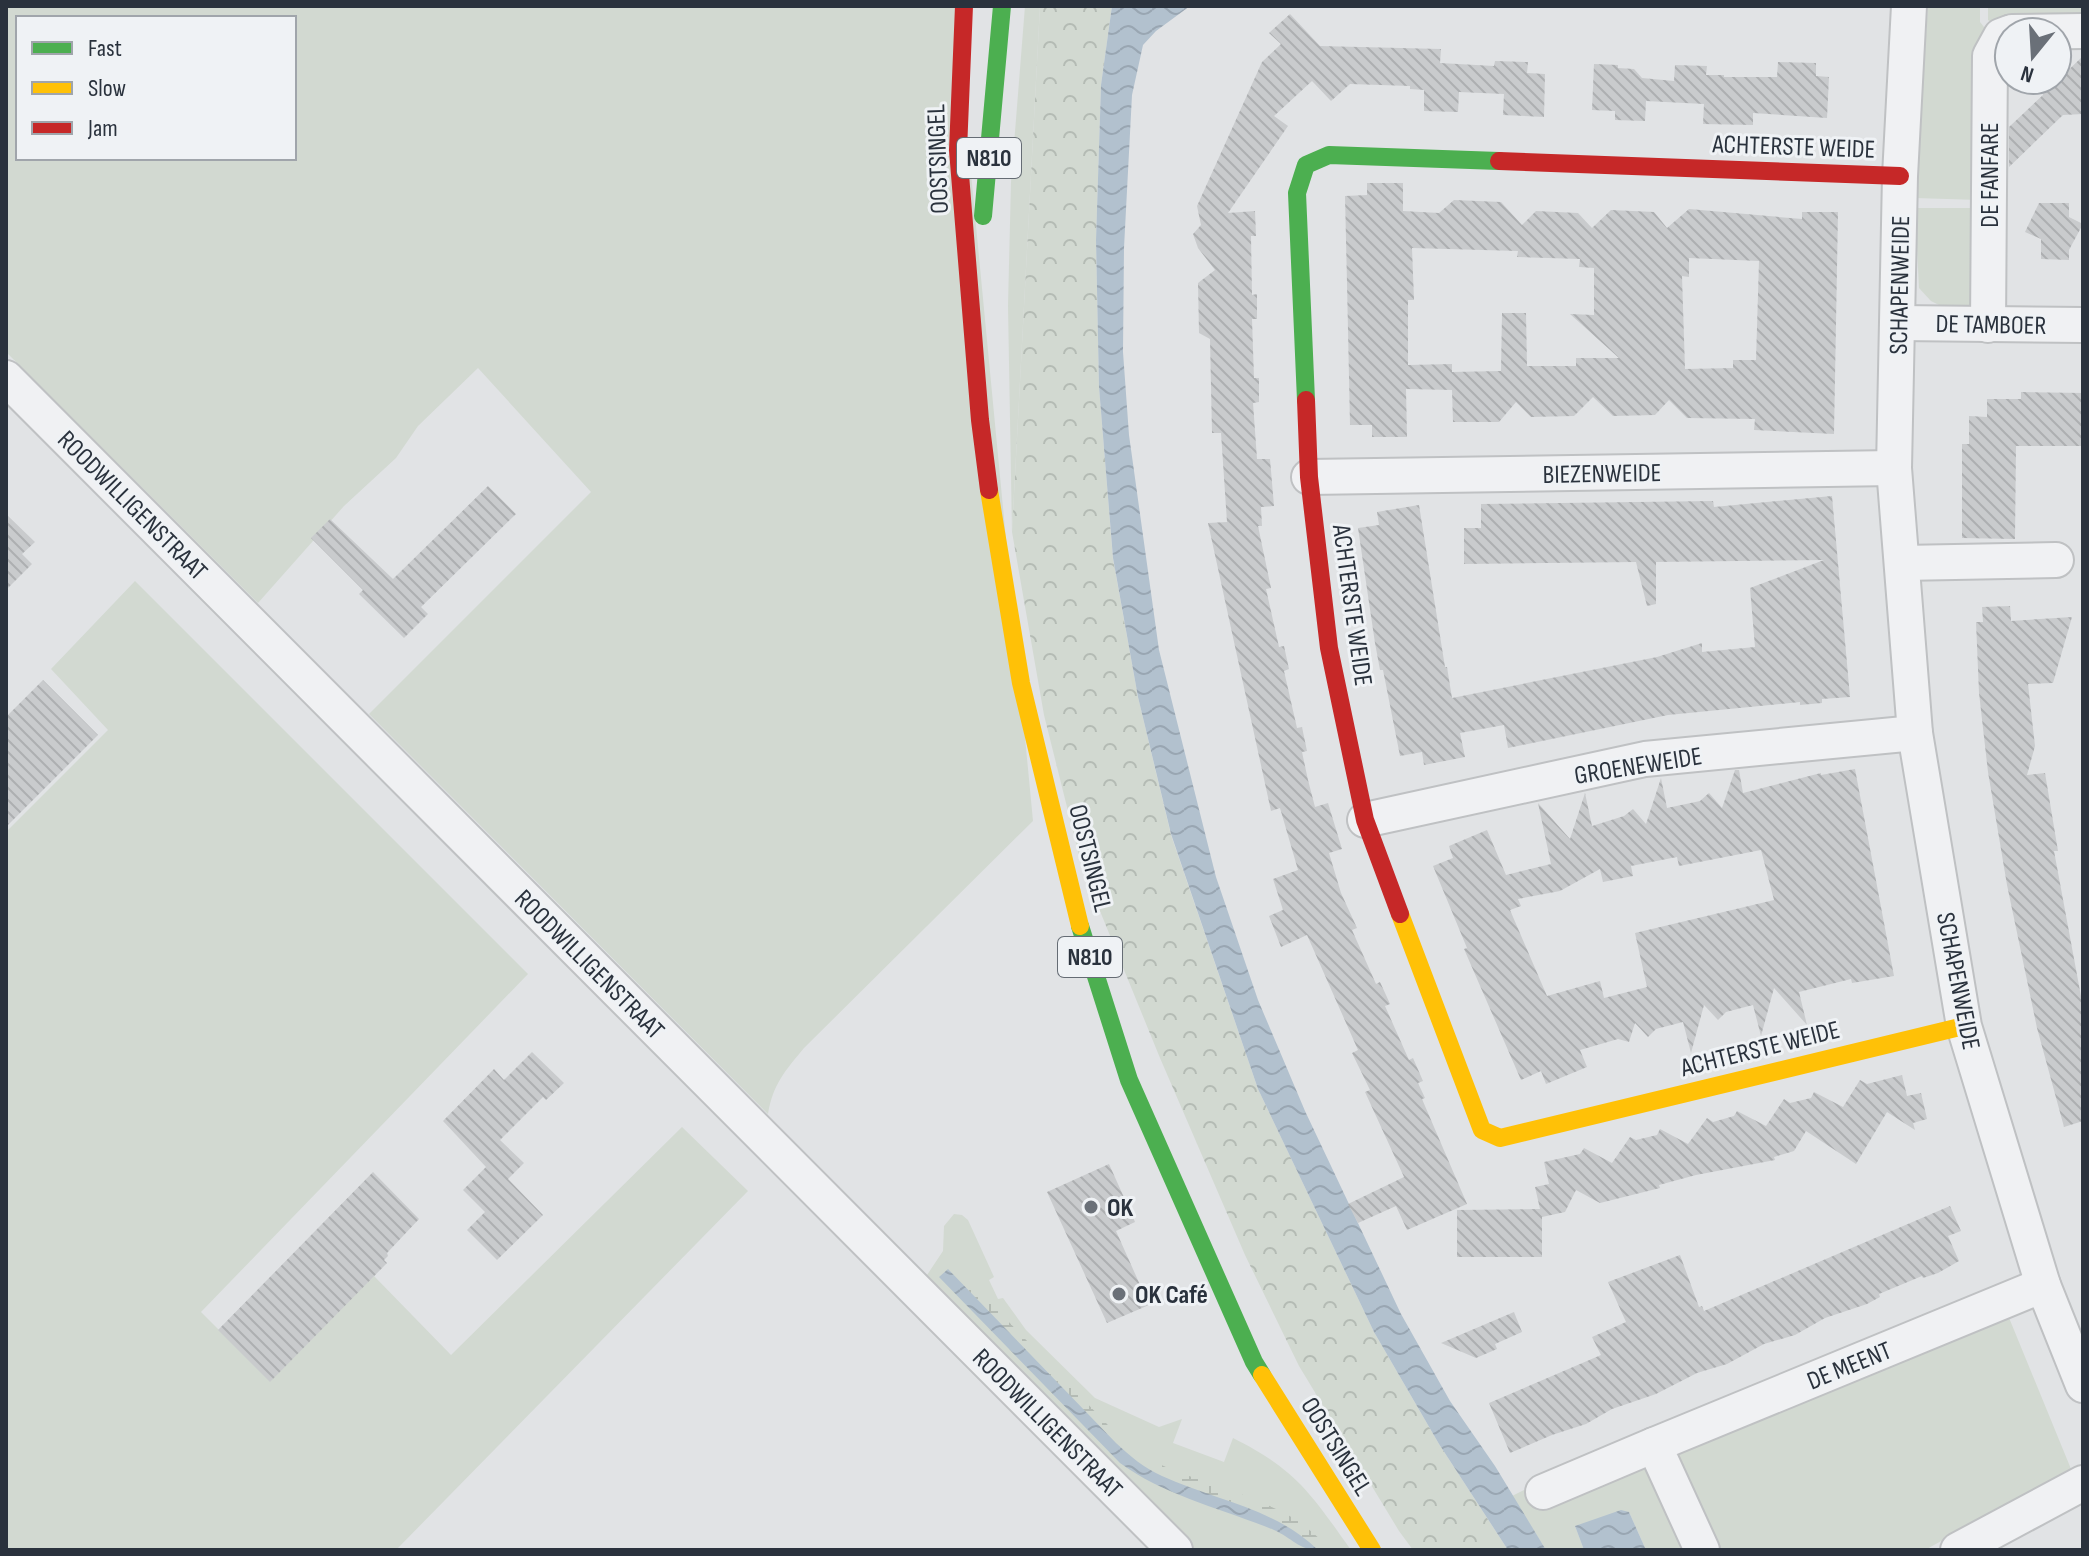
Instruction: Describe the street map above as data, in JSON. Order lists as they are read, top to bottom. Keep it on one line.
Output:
{"streets":{"street":["ACHTERSTE WEIDE","N810","OOSTSINGEL","DE FANFARE","SCHAPENWEIDE","DE TAMBOER","BIEZENWEIDE","ROODWILLIGENSTRAAT","GROENEWEIDE","DE MEENT"]},"crossings":[["ACHTERSTE WEIDE","SCHAPENWEIDE"],["ACHTERSTE WEIDE","BIEZENWEIDE"],["ACHTERSTE WEIDE","GROENEWEIDE"],["DE FANFARE","DE TAMBOER"],["SCHAPENWEIDE","DE TAMBOER"],["SCHAPENWEIDE","BIEZENWEIDE"],["SCHAPENWEIDE","GROENEWEIDE"],["SCHAPENWEIDE","DE MEENT"]],"places":["OK","OK Café"],"legend":["Fast","Slow","Jam"],"north":"bottom"}
